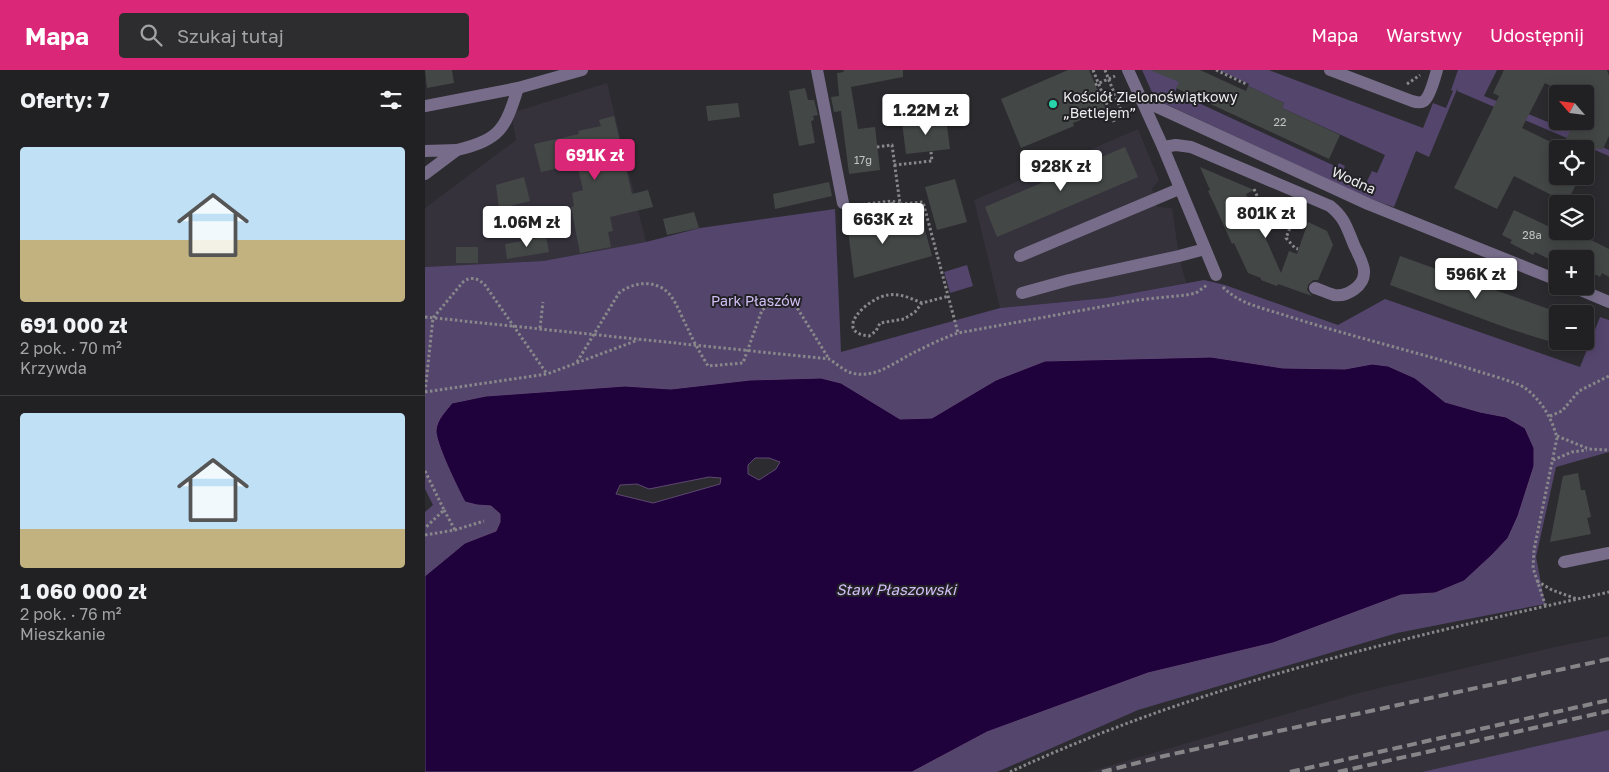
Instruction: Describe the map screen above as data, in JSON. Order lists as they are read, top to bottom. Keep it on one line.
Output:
{"streets":{"street":["Wodna"]},"water":["Staw Płaszowski"],"parks":["Park Płaszów"],"places":["Kościół Zielonoświątkowy „Betlejem”"],"house_numbers":["22","17g","28a"],"north":"top left","page":{"header":"Mapa","search":"Szukaj tutaj","nav":["Mapa","Warstwy","Udostępnij"],"heading":"Oferty: 7","map_buttons":["+","−"],"price":["1.22M zł","691K zł","928K zł","801K zł","663K zł","1.06M zł","596K zł"],"list":[{"name":"691 000 zł","note":"2 pok. · 70 m² · Krzywda"},{"name":"1 060 000 zł","note":"2 pok. · 76 m² · Mieszkanie"}]}}
